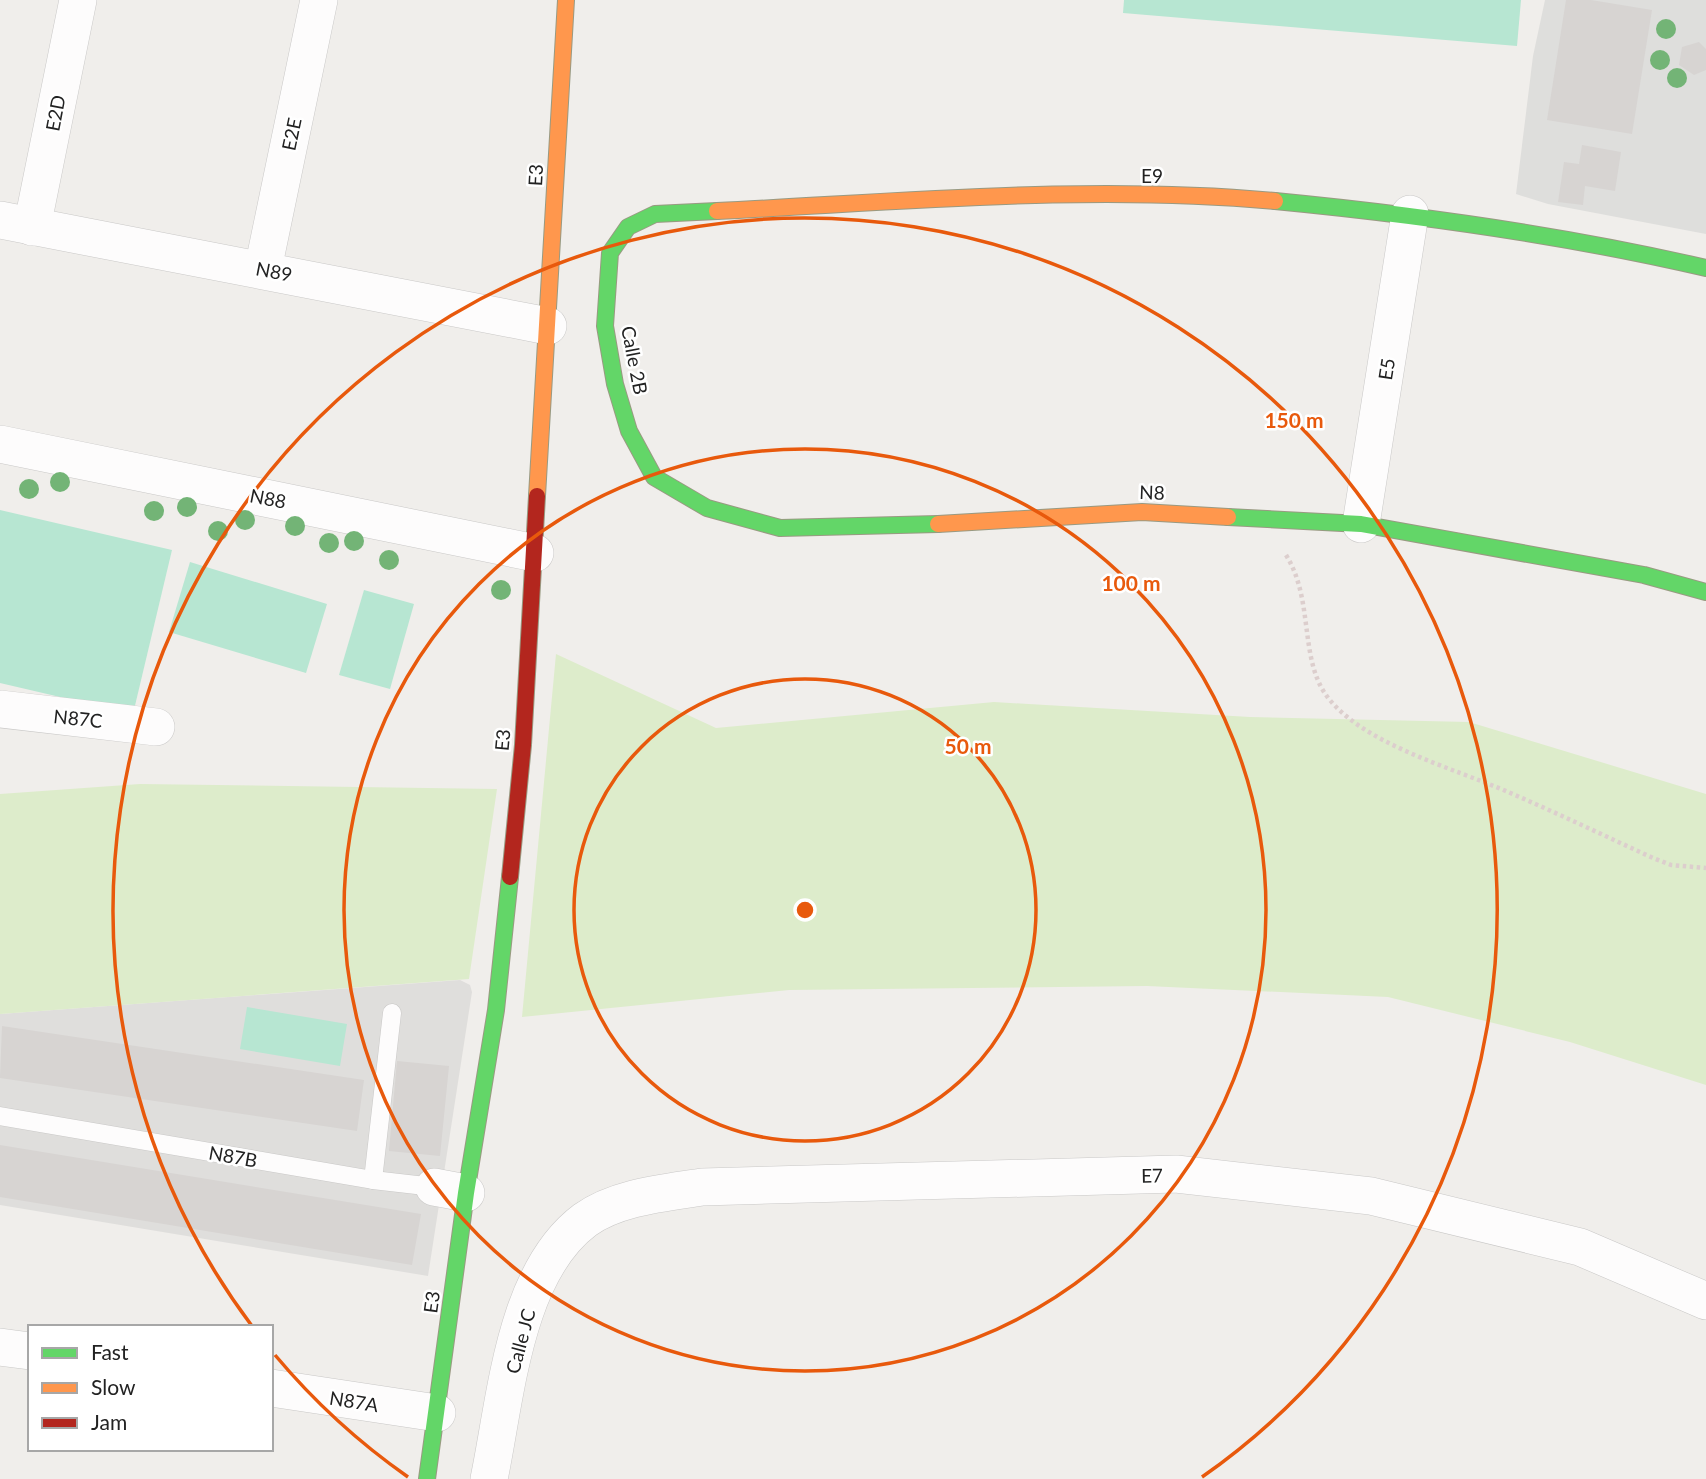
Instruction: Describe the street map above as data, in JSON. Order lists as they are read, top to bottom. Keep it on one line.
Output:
{"streets":{"street":["E2D","E2E","E3","E9","N89","Calle 2B","E5","N8","N88","N87C","E7","Calle JC","N87A"],"lane":["N87B"]},"crossings":[["E2D","N89"],["E2E","N89"],["E3","N89"],["E3","N88"],["E3","N87B"],["E3","N87A"],["E9","Calle 2B"],["E9","E5"],["Calle 2B","N8"],["E5","N8"],["E7","Calle JC"]],"legend":["Fast","Slow","Jam"],"rings":["150 m","100 m","50 m"]}
